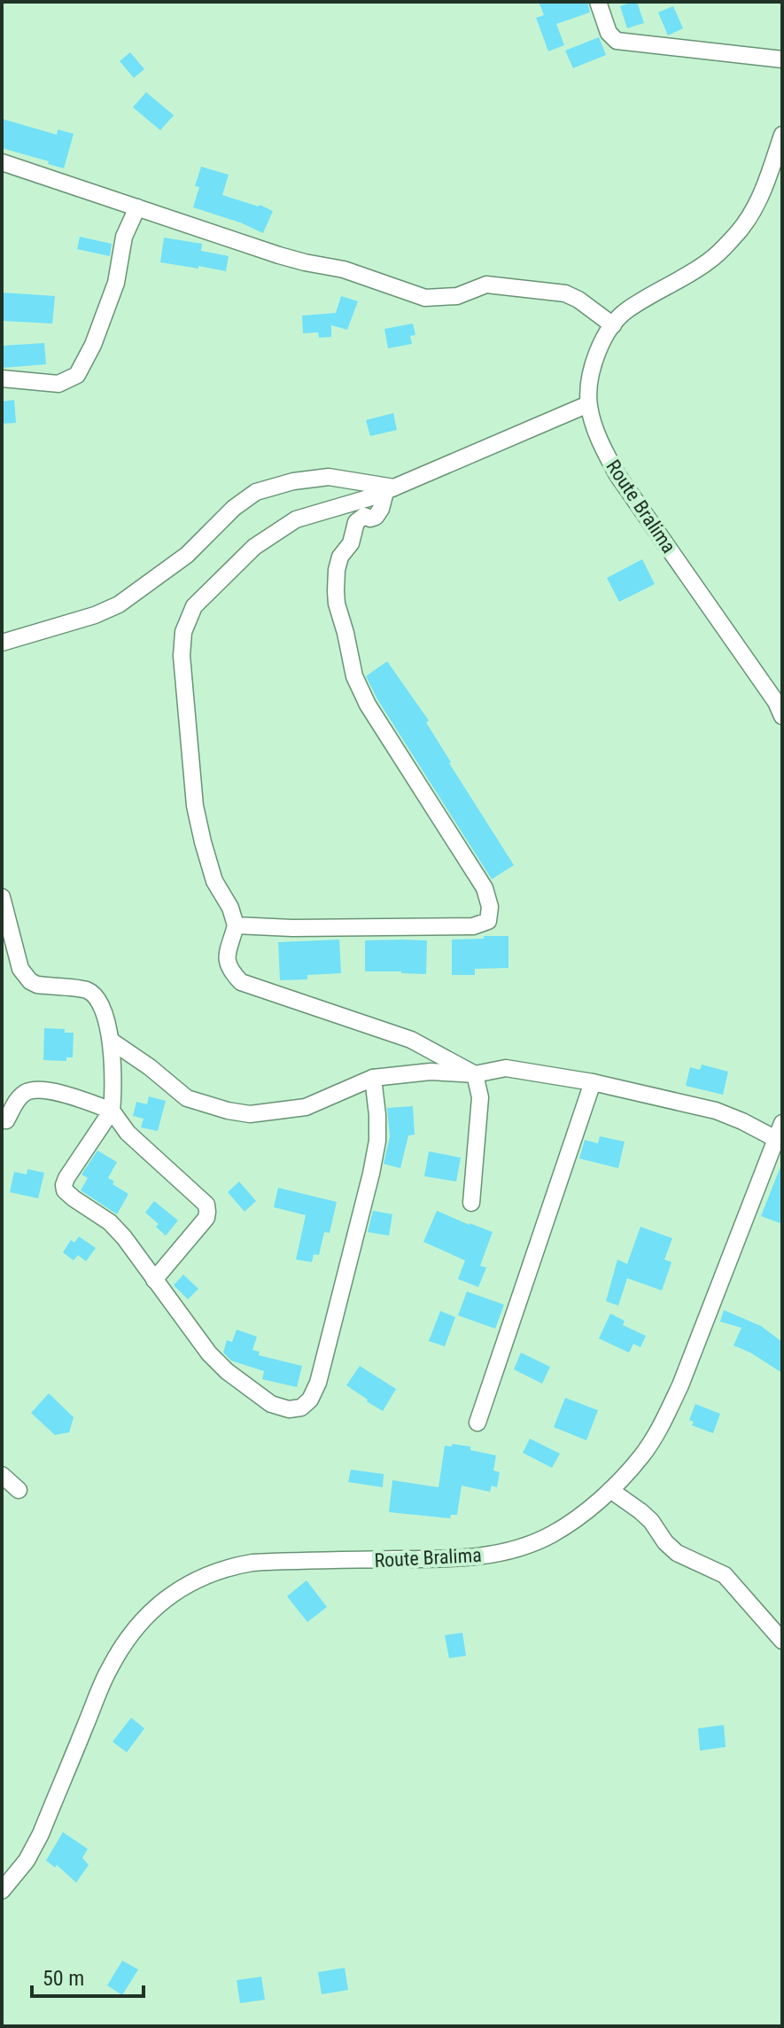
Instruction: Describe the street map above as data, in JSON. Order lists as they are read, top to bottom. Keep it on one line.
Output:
{"streets":{"street":["Route Bralima"]},"scale_bar":"50 m"}
